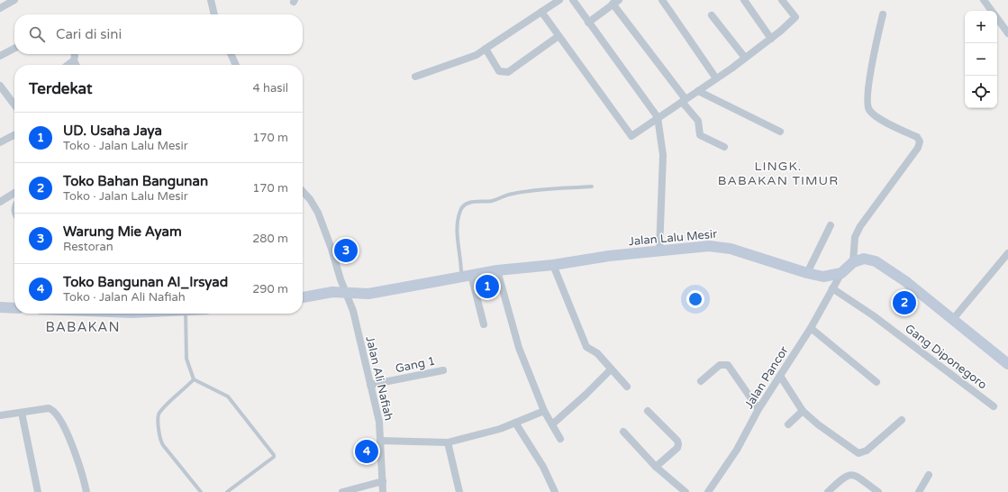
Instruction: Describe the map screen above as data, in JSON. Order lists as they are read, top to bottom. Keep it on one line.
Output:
{"streets":{"street":["Jalan Lalu Mesir","Gang Diponegoro","Gang 1","Jalan Pancor","Jalan Ali Nafiah"]},"crossings":[["Jalan Lalu Mesir","Jalan Pancor"],["Jalan Lalu Mesir","Jalan Ali Nafiah"],["Gang Diponegoro","Jalan Pancor"],["Gang 1","Jalan Ali Nafiah"]],"districts":["LINGK. BABAKAN TIMUR","BABAKAN"],"page":{"map_buttons":["+","−"],"search":"Cari di sini","heading":["Terdekat","4 hasil"],"list":[{"mark":"1","name":"UD. Usaha Jaya","note":"Toko · Jalan Lalu Mesir","value":"170 m"},{"mark":"2","name":"Toko Bahan Bangunan","note":"Toko · Jalan Lalu Mesir","value":"170 m"},{"mark":"3","name":"Warung Mie Ayam","note":"Restoran","value":"280 m"},{"mark":"4","name":"Toko Bangunan Al_Irsyad","note":"Toko · Jalan Ali Nafiah","value":"290 m"}],"pins":["3","1","2","4"]}}
